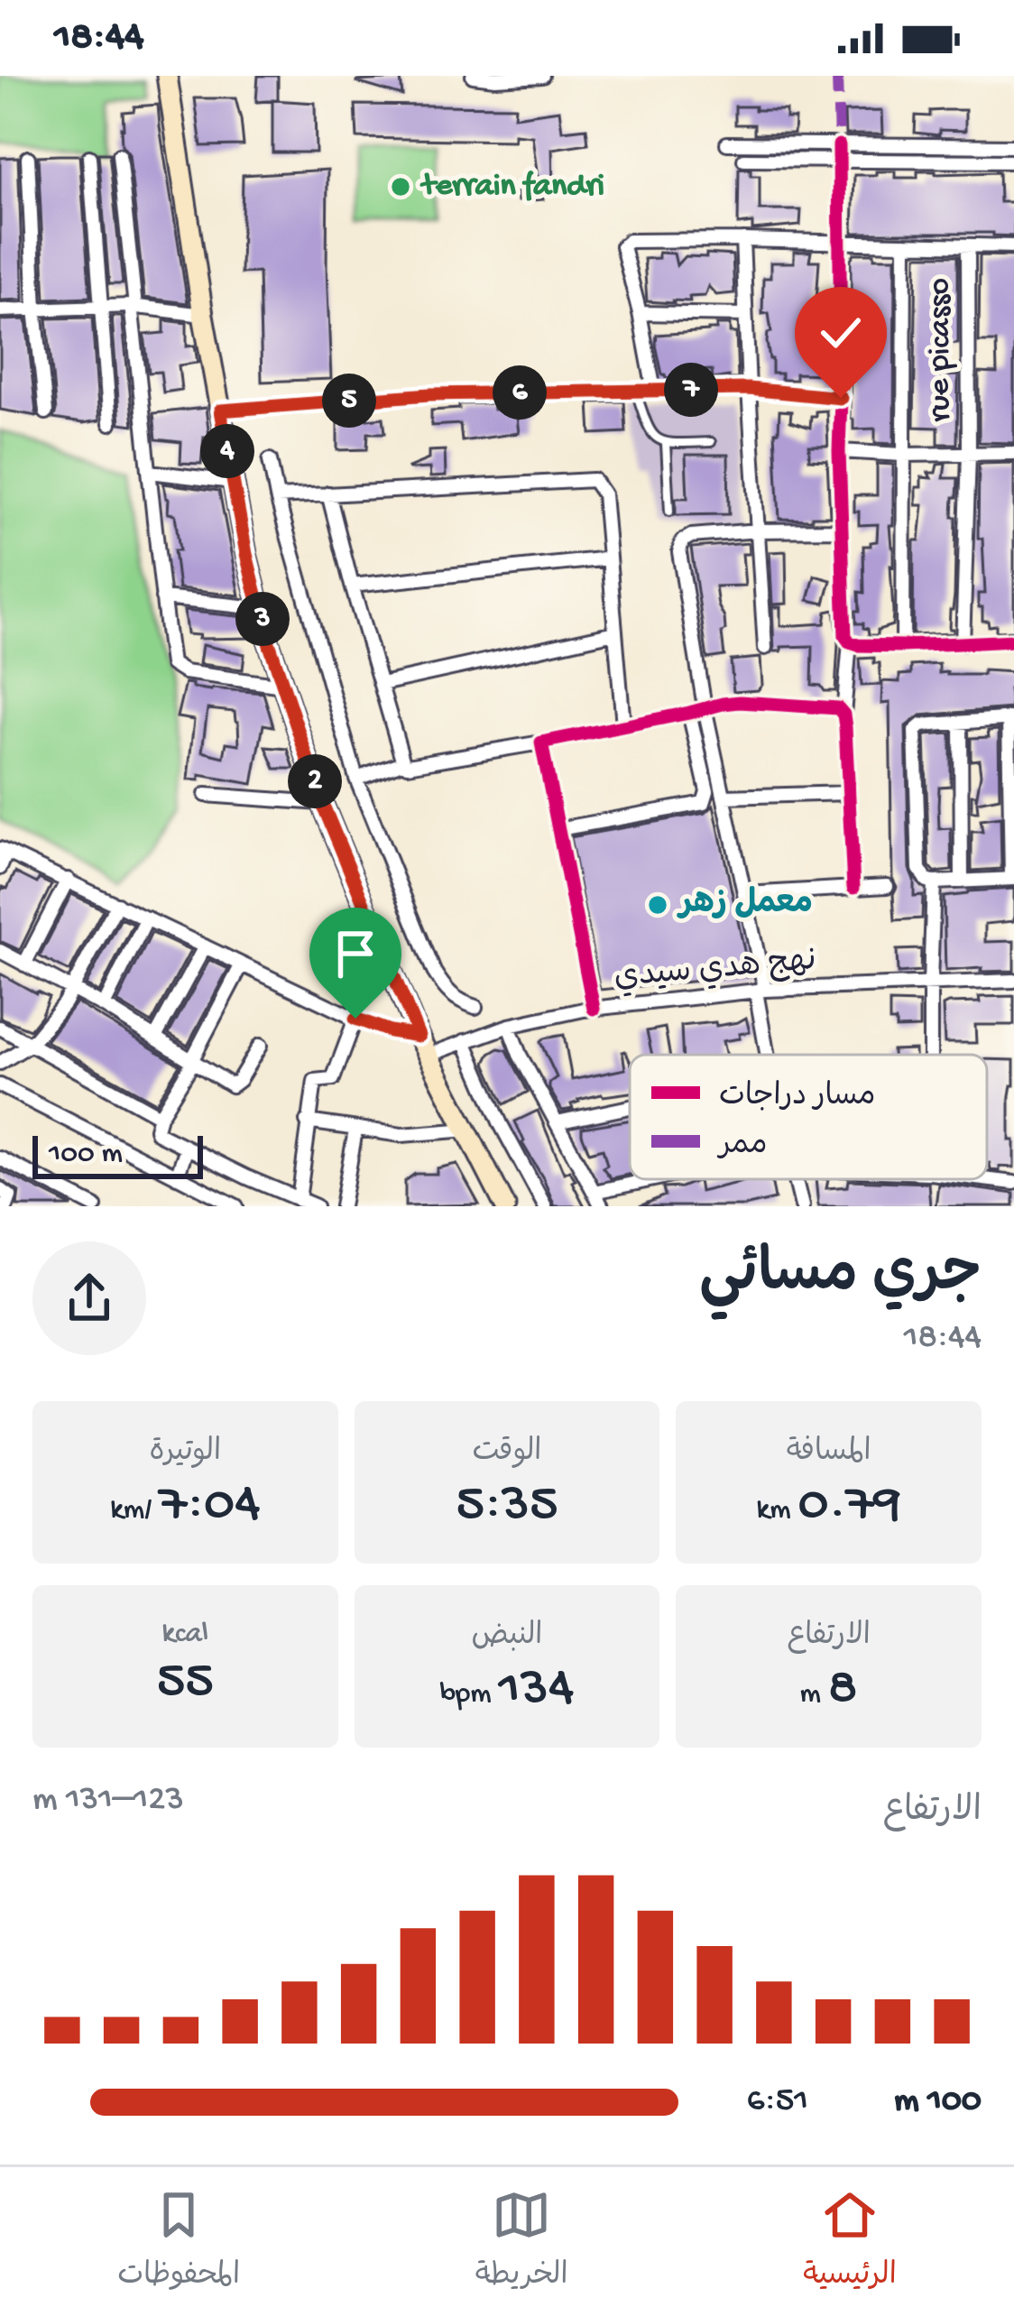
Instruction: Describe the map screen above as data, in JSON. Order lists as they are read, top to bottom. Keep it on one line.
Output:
{"streets":{"street":["rue picasso","نهج هدي سيدي"]},"places":["terrain fandri","معمل زهر"],"legend":["مسار دراجات","ممر"],"scale_bar":"100 m","page":{"status":"18:44","pins":["7","6","5","4","3","2"],"scale":"100 m","heading":["جري مسائي","18:44"],"stats":[["المسافة","0.79 km"],["الوقت","5:35"],["الوتيرة","7:04 /km"],["الارتفاع","8 m"],["النبض","134 bpm"],["kcal","55"]],"chart":["الارتفاع","123–131 m"],"list":[{"name":"100 m","note":"6:51"}],"tabs":["الرئيسية","الخريطة","المحفوظات"]}}
